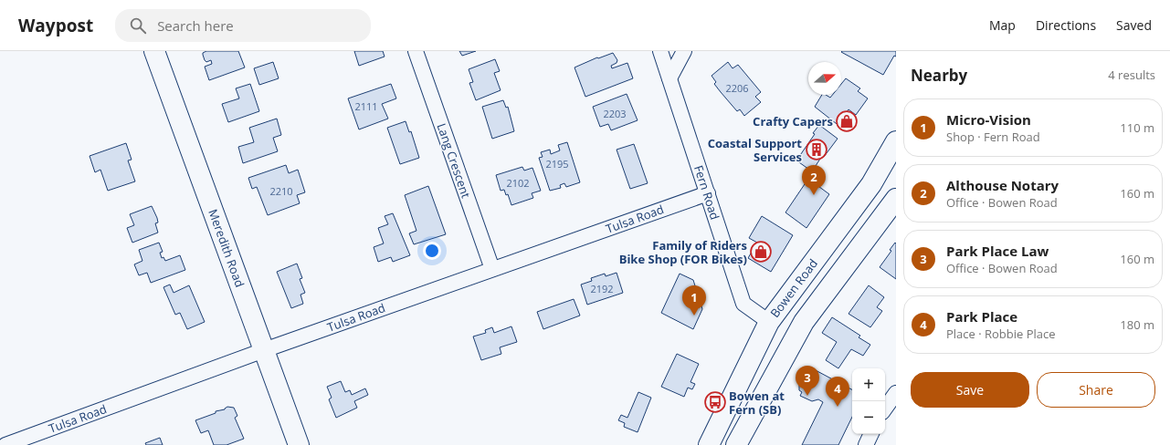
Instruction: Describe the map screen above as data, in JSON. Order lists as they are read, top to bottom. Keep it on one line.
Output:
{"streets":{"main road":["Meredith Road","Bowen Road"],"street":["Lang Crescent","Fern Road","Tulsa Road"]},"crossings":[["Lang Crescent","Tulsa Road"],["Fern Road","Tulsa Road"],["Fern Road","Bowen Road"],["Tulsa Road","Meredith Road"]],"places":{"shop":["Crafty Capers","Family of Riders Bike Shop (FOR Bikes)"],"building":["Coastal Support Services"],"bus stop":["Bowen at Fern (SB)"]},"house_numbers":["2206","2111","2203","2195","2102","2210","2192"],"north":"right","page":{"header":"Waypost","search":"Search here","nav":["Map","Directions","Saved"],"heading":["Nearby","4 results"],"list":[{"mark":"1","name":"Micro-Vision","note":"Shop · Fern Road","value":"110 m"},{"mark":"2","name":"Althouse Notary","note":"Office · Bowen Road","value":"160 m"},{"mark":"3","name":"Park Place Law","note":"Office · Bowen Road","value":"160 m"},{"mark":"4","name":"Park Place","note":"Place · Robbie Place","value":"180 m"}],"pins":["2","1","3","4"],"buttons":["Save","Share"],"map_buttons":["+","−"]}}
